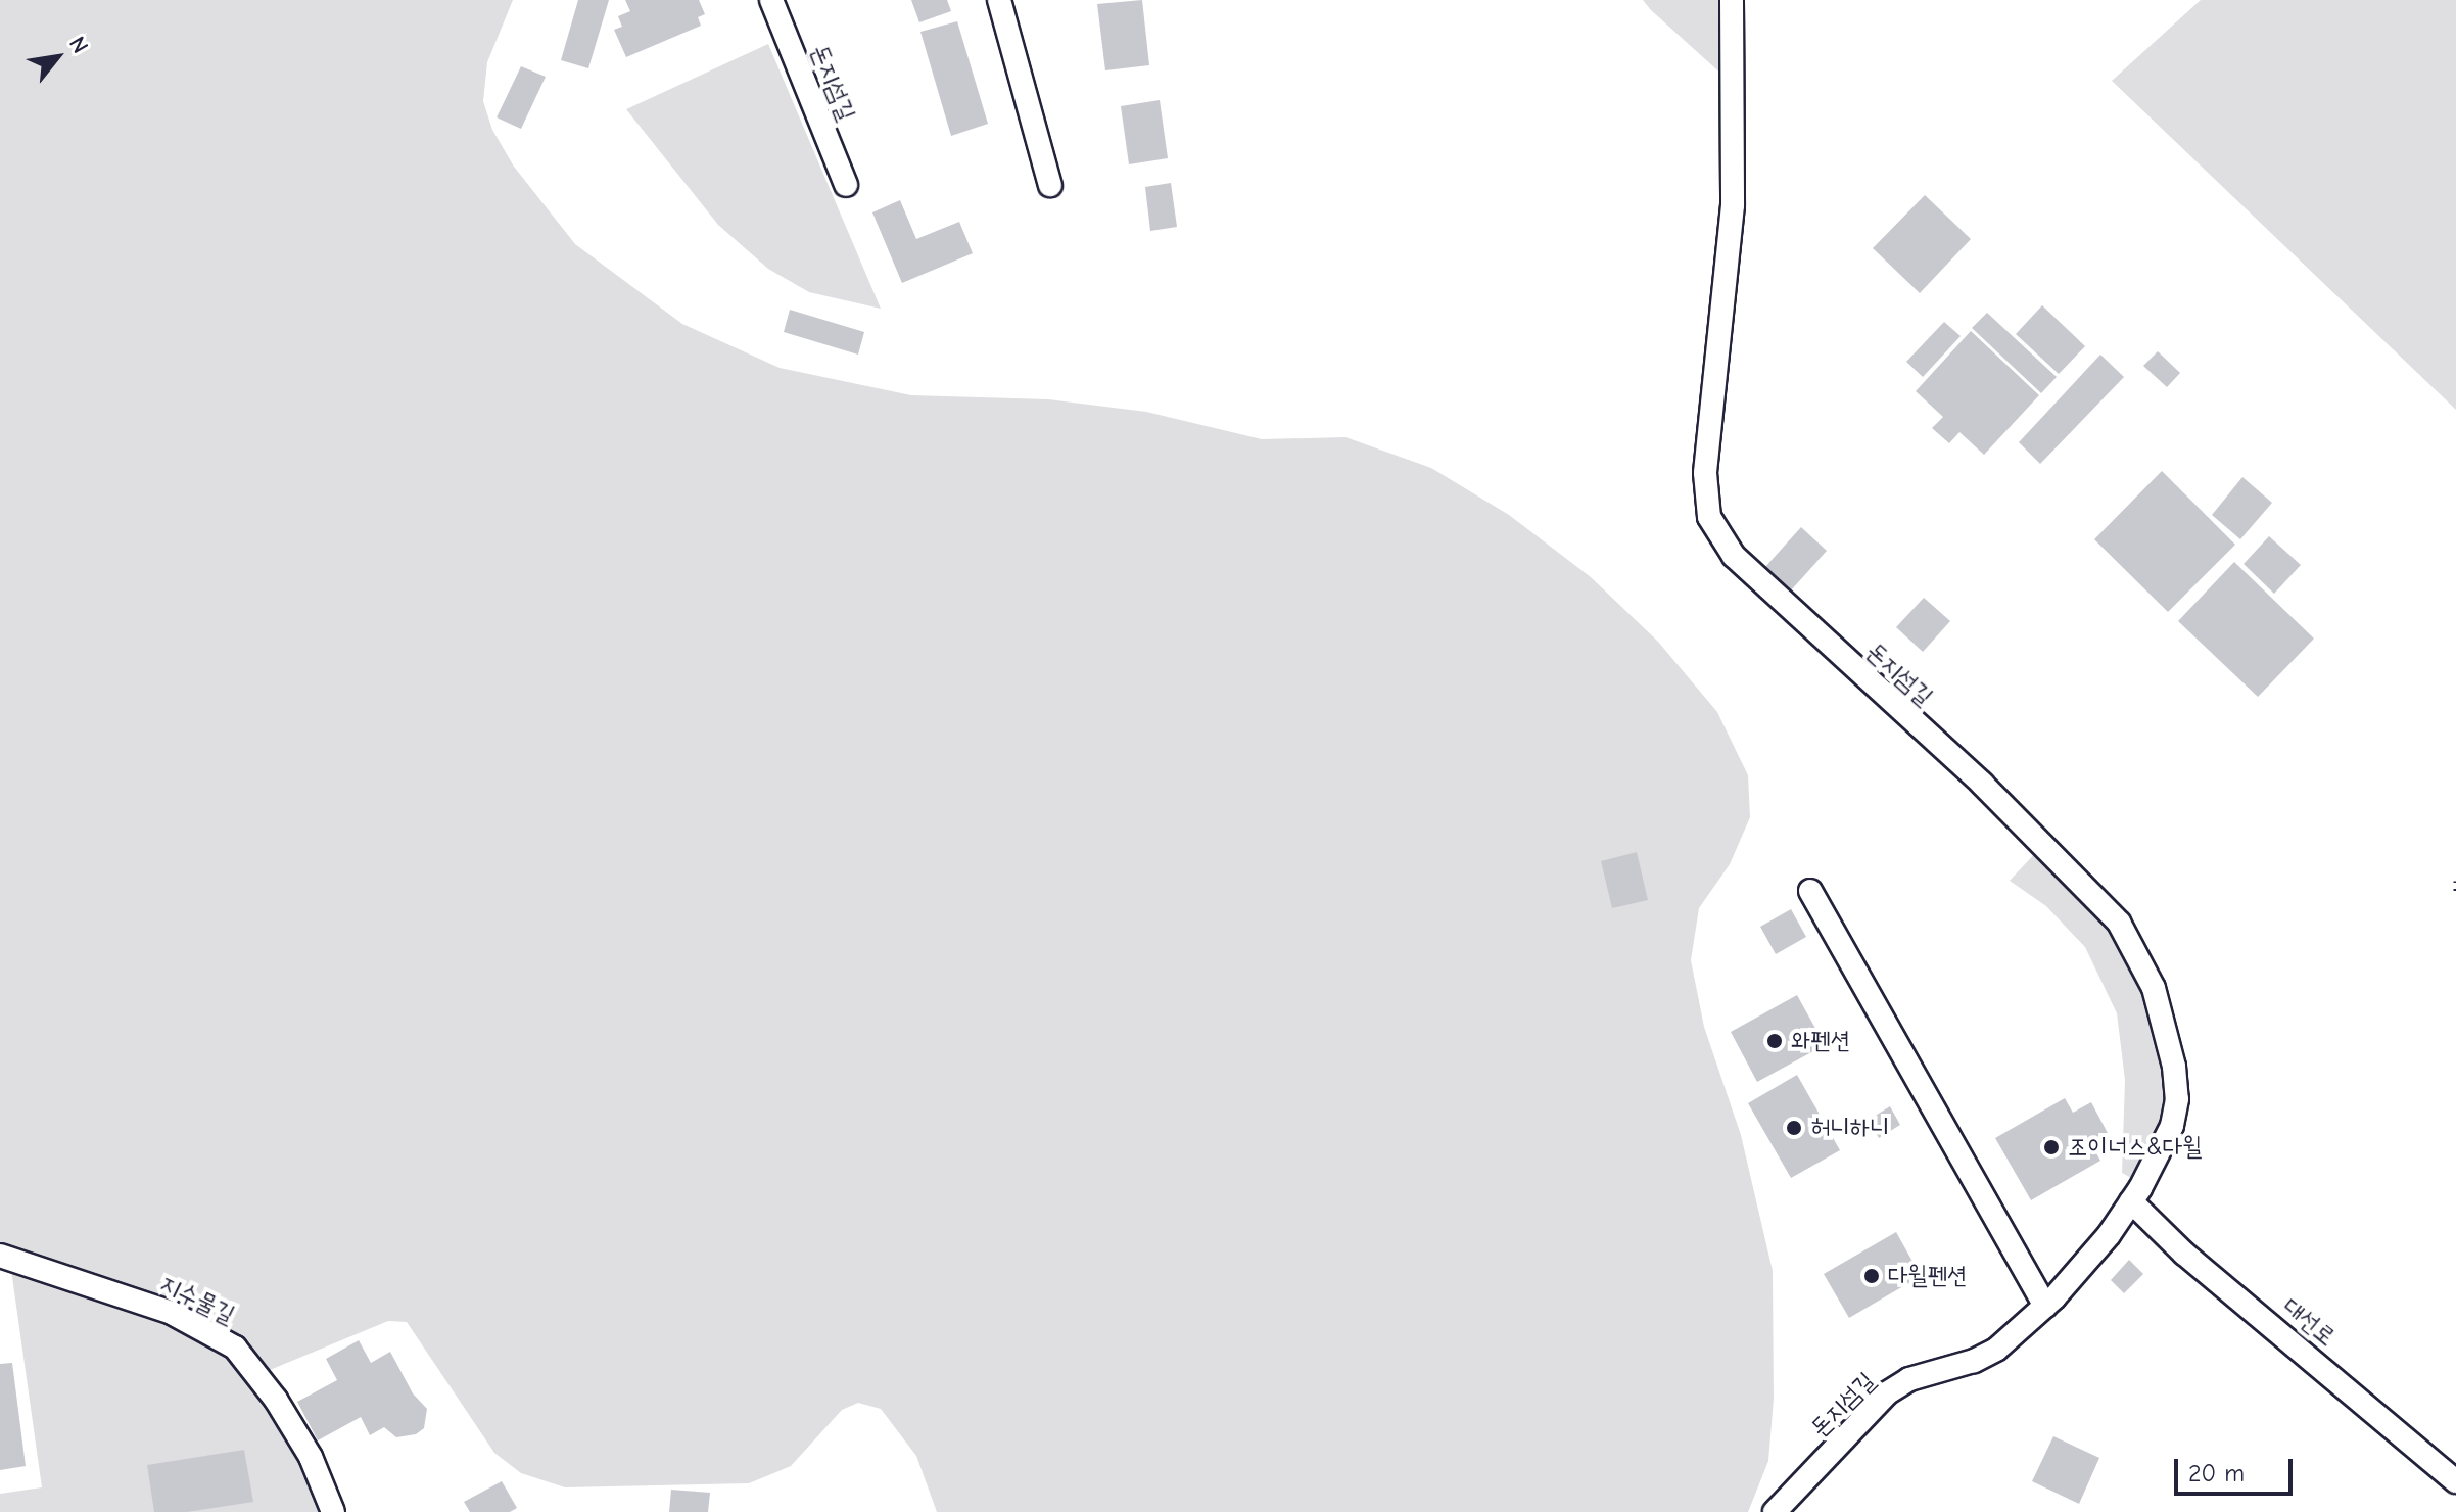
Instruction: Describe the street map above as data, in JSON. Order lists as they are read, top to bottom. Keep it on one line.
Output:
{"streets":{"lane":["돈지섬길","지수물길","대선로"]},"crossings":[["돈지섬길","대선로"]],"places":["와펜션","허니하니","조이너스&다윌","다윌펜션"],"scale_bar":"20 m","north":"top right"}
